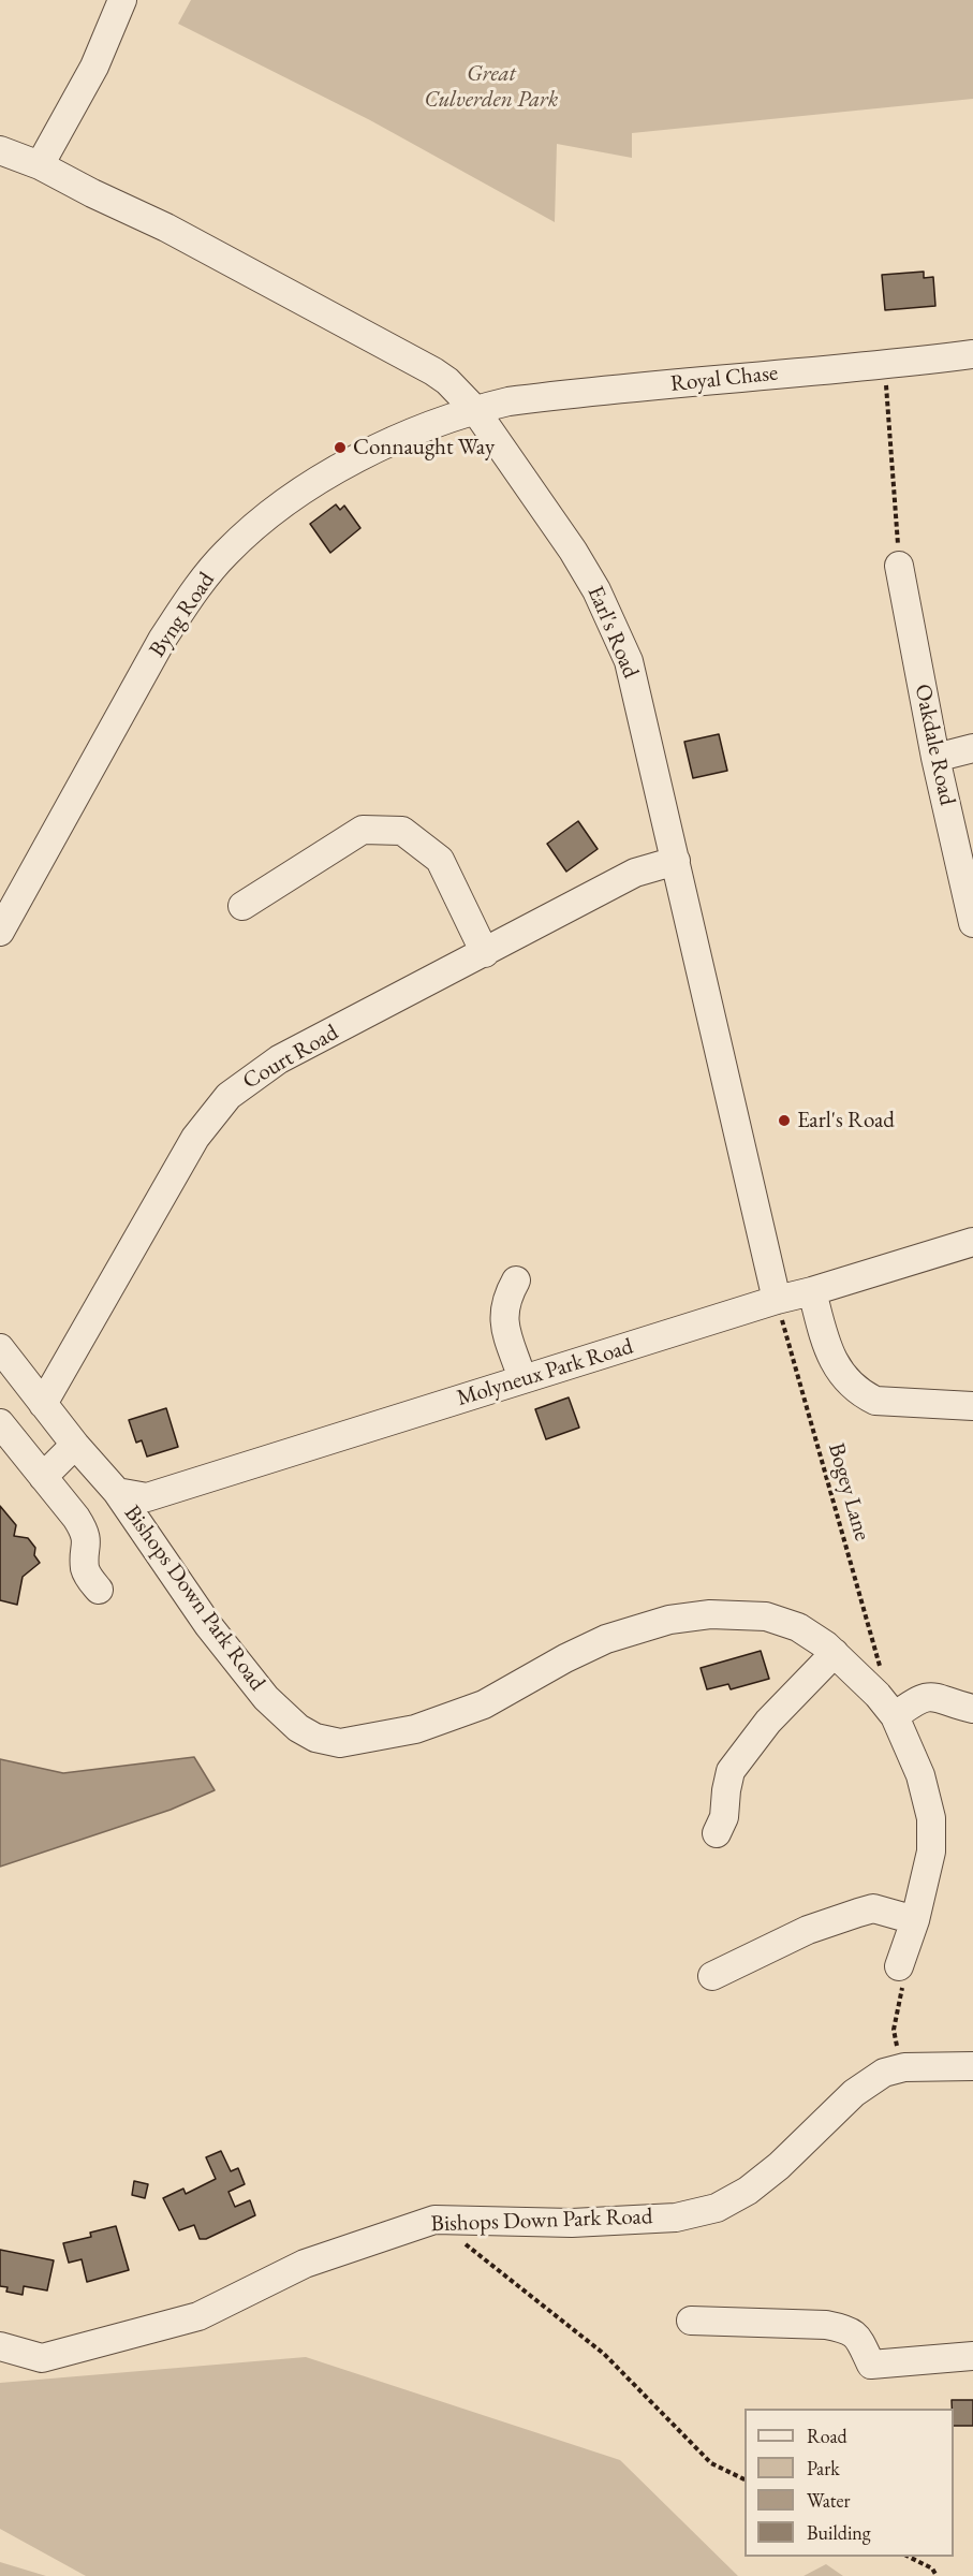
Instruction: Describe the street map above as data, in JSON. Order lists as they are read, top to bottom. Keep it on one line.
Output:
{"streets":{"street":["Royal Chase","Byng Road","Earl's Road","Oakdale Road","Court Road","Molyneux Park Road","Bishops Down Park Road"],"path":["Bogey Lane"]},"crossings":[["Royal Chase","Byng Road"],["Royal Chase","Earl's Road"],["Byng Road","Earl's Road"],["Earl's Road","Court Road"],["Earl's Road","Molyneux Park Road"],["Earl's Road","Bogey Lane"],["Court Road","Bishops Down Park Road"],["Molyneux Park Road","Bogey Lane"],["Molyneux Park Road","Bishops Down Park Road"],["Bogey Lane","Bishops Down Park Road"]],"parks":["Great Culverden Park"],"places":["Connaught Way","Earl's Road"],"legend":["Road","Park","Water","Building"]}
